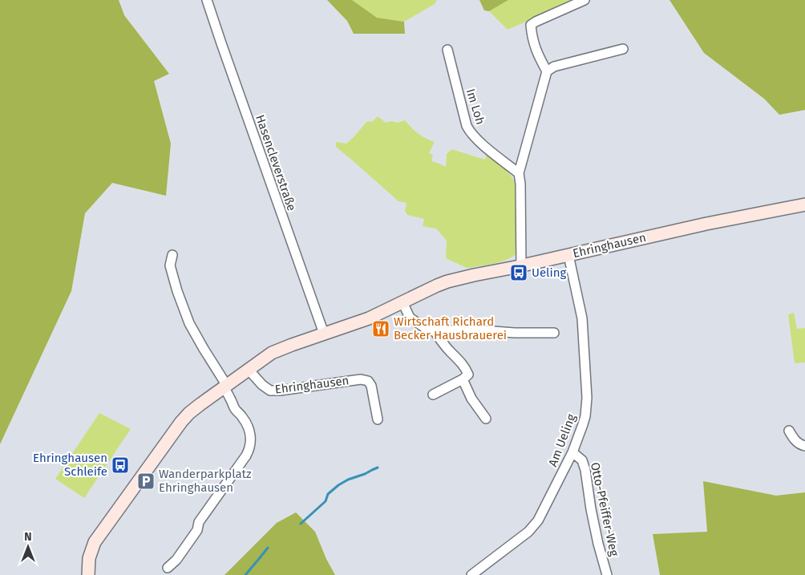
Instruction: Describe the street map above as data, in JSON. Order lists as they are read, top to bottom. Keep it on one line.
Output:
{"streets":{"main road":["Ehringhausen"],"street":["Im Loh","Hasencleverstraße","Am Ueling","Otto-Pfeiffer-Weg"]},"crossings":[["Hasencleverstraße","Ehringhausen"],["Ehringhausen","Am Ueling"],["Am Ueling","Otto-Pfeiffer-Weg"]],"places":{"bus stop":["Ueling","Ehringhausen Schleife"],"restaurant":["Wirtschaft Richard Becker Hausbrauerei"],"parking":["Wanderparkplatz Ehringhausen"]},"north":"top"}
